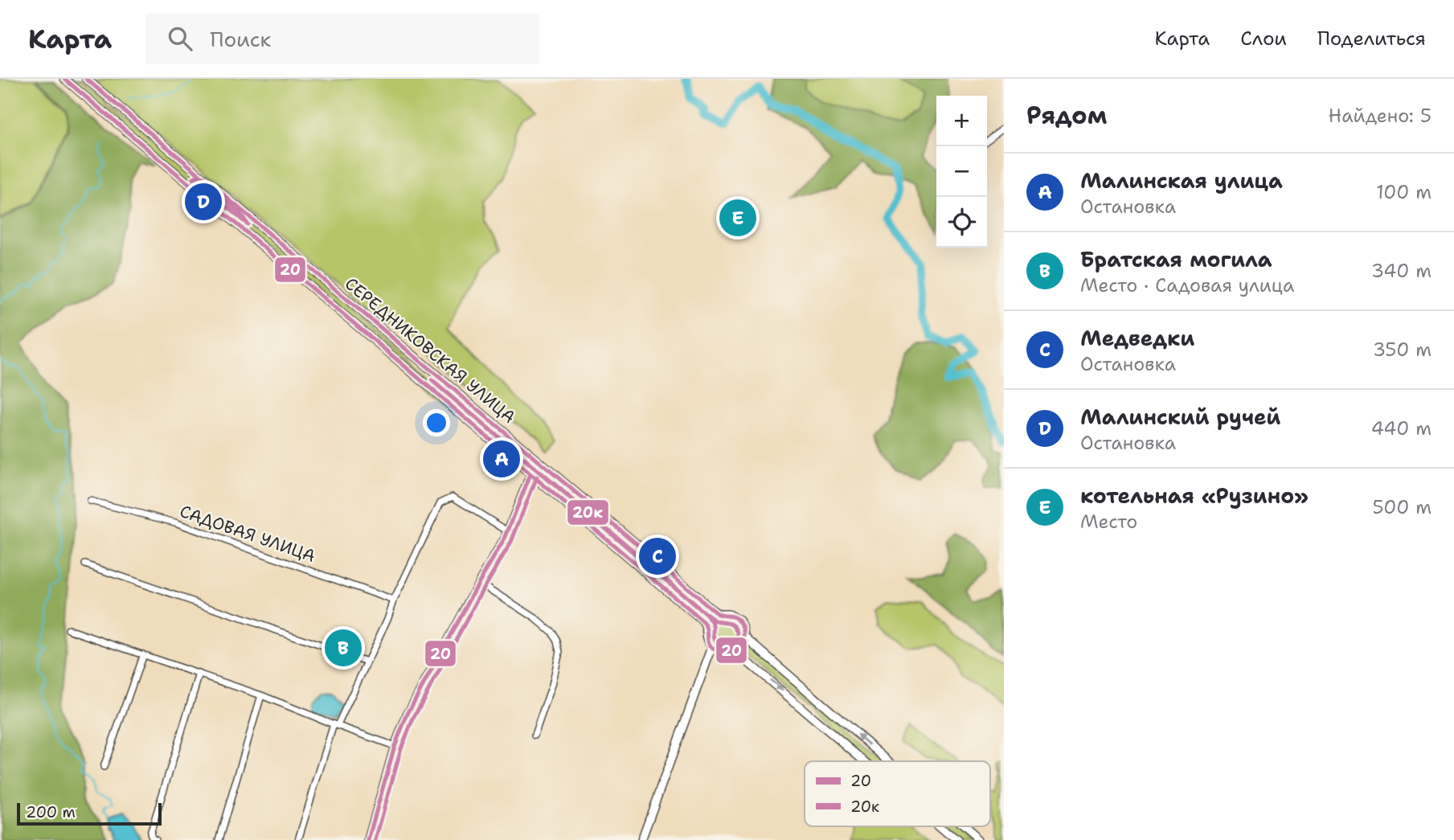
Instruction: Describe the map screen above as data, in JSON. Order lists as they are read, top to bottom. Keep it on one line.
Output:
{"streets":{"street":["СЕРЕДНИКОВСКАЯ УЛИЦА","САДОВАЯ УЛИЦА"]},"lines":["transit line 20","transit line 20к"],"legend":["20","20к"],"scale_bar":"200 m","page":{"header":"Карта","search":"Поиск","nav":["Карта","Слои","Поделиться"],"heading":["Рядом","Найдено: 5"],"map_buttons":["+","−"],"list":[{"mark":"A","name":"Малинская улица","note":"Остановка","value":"100 m"},{"mark":"B","name":"Братская могила","note":"Место · Садовая улица","value":"340 m"},{"mark":"C","name":"Медведки","note":"Остановка","value":"350 m"},{"mark":"D","name":"Малинский ручей","note":"Остановка","value":"440 m"},{"mark":"E","name":"котельная «Рузино»","note":"Место","value":"500 m"}],"pins":["D","E","A","C","B"],"scale":"200 m"}}
